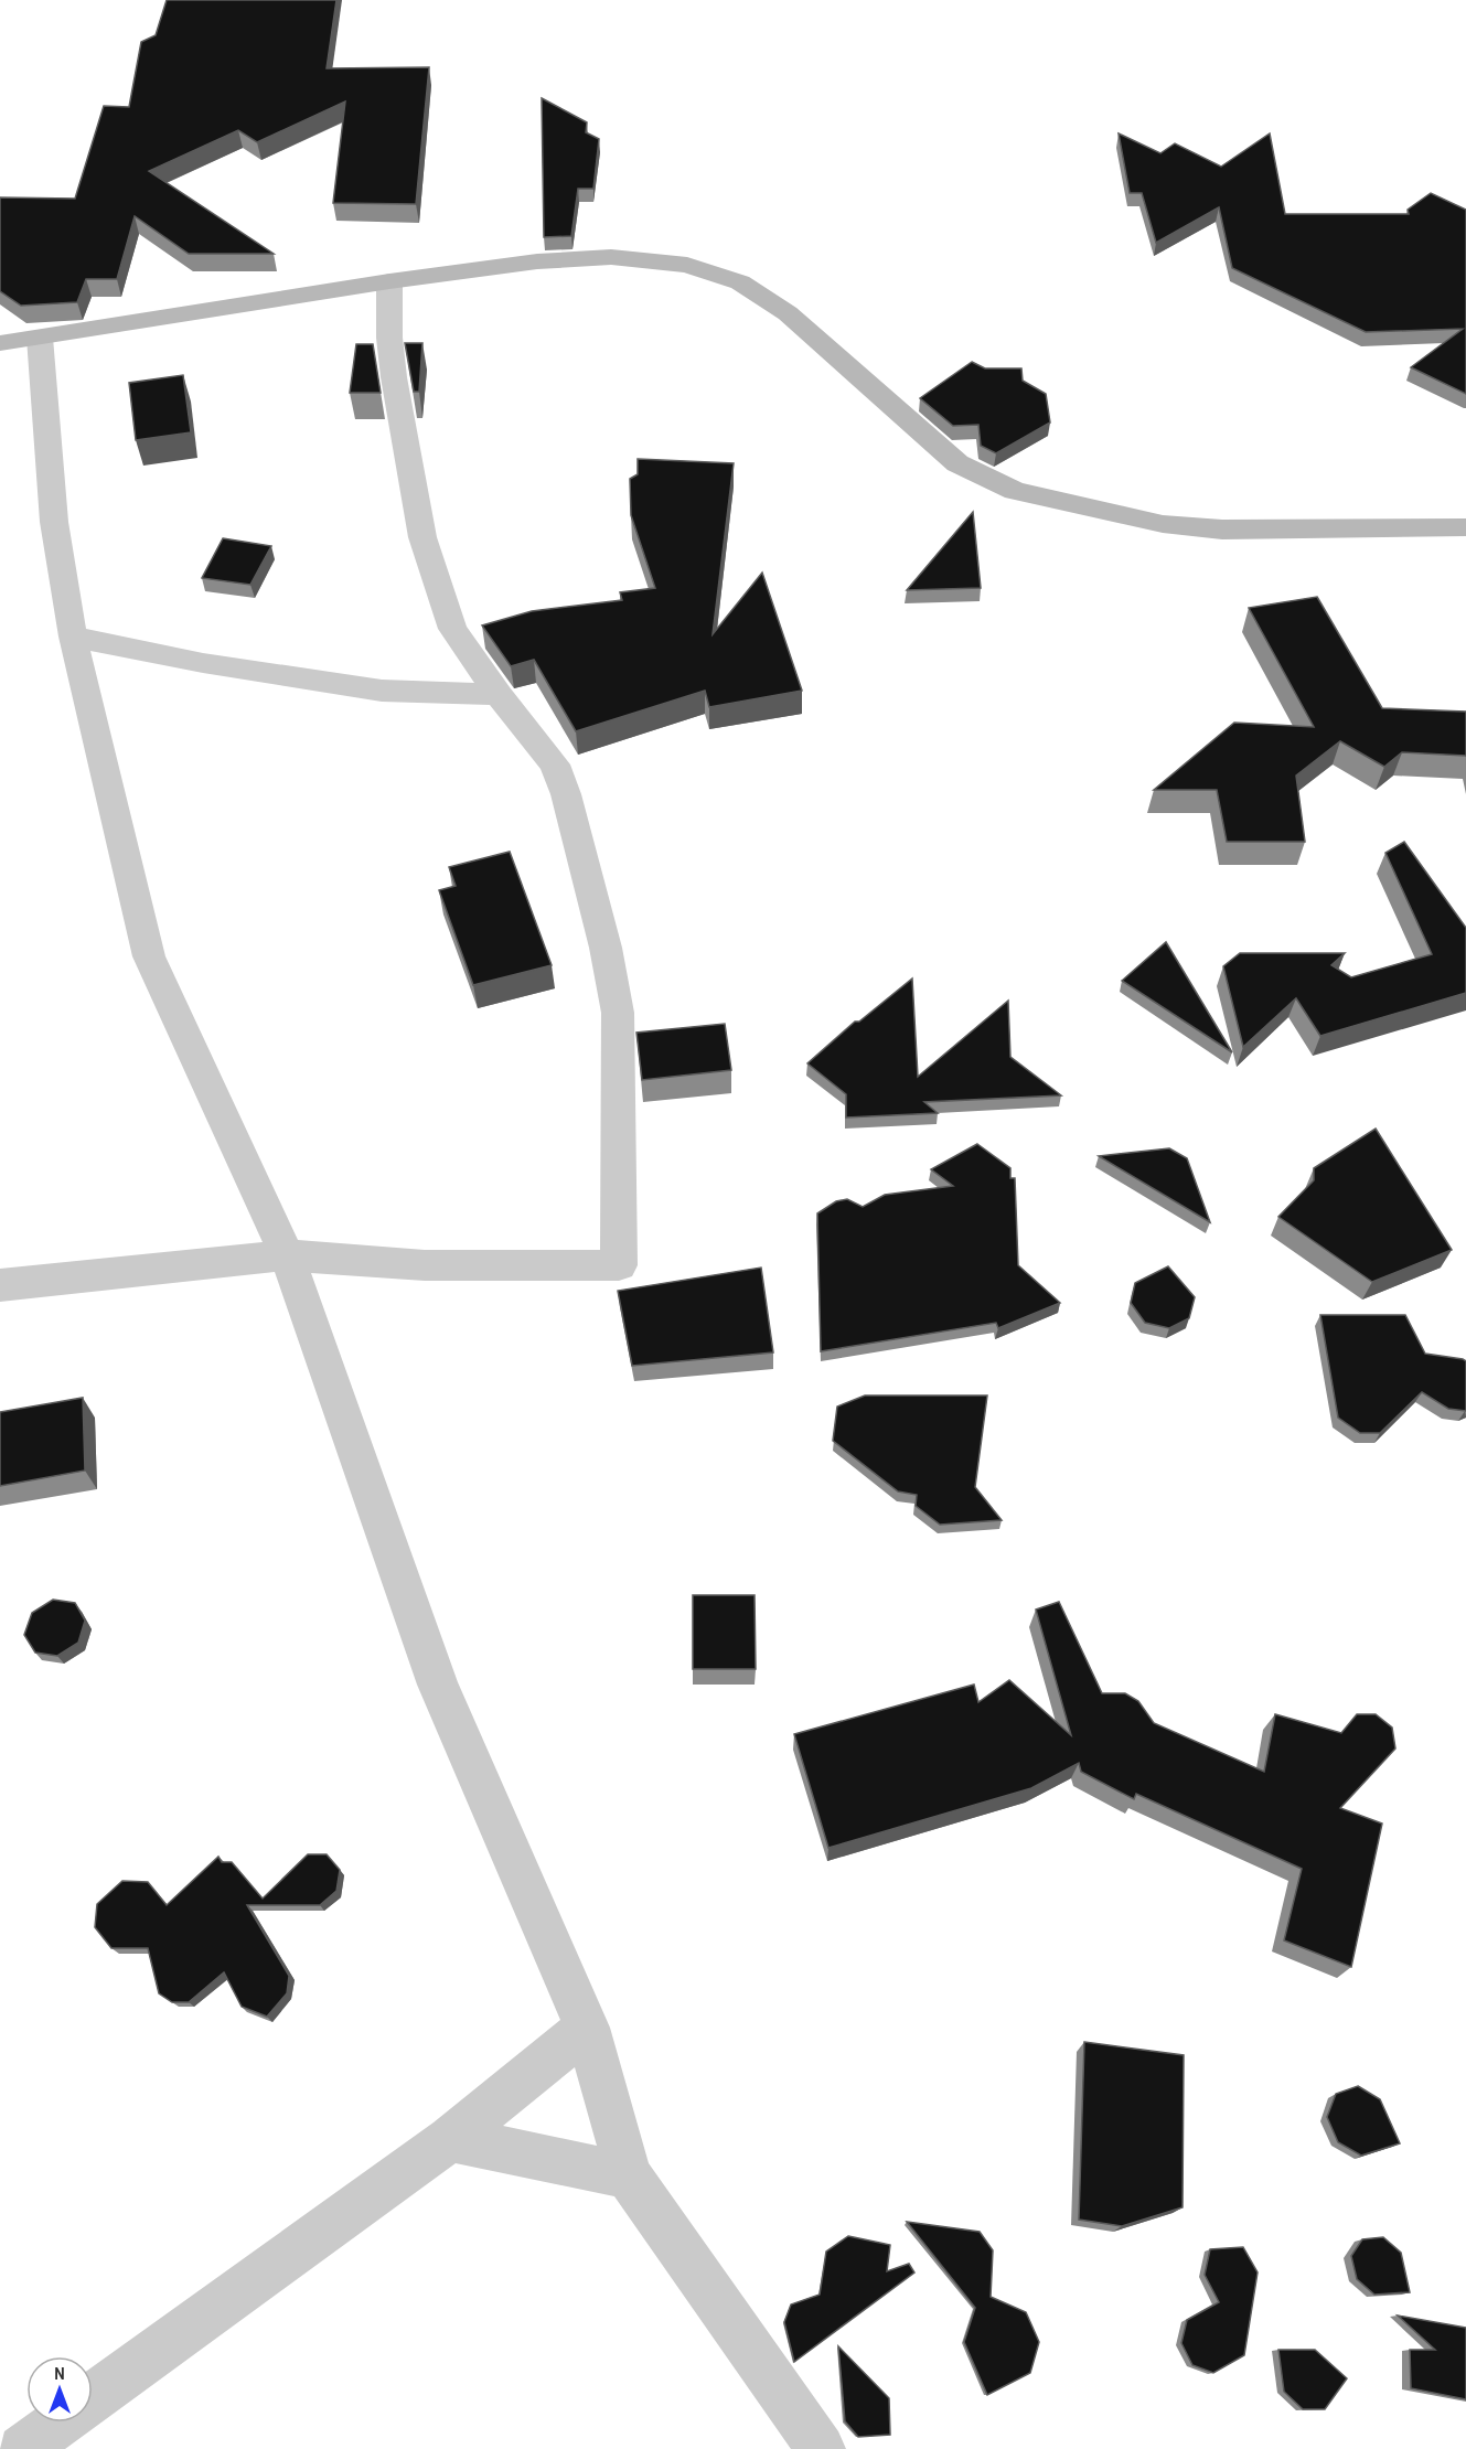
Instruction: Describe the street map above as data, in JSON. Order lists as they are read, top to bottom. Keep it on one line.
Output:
{"north":"top"}
